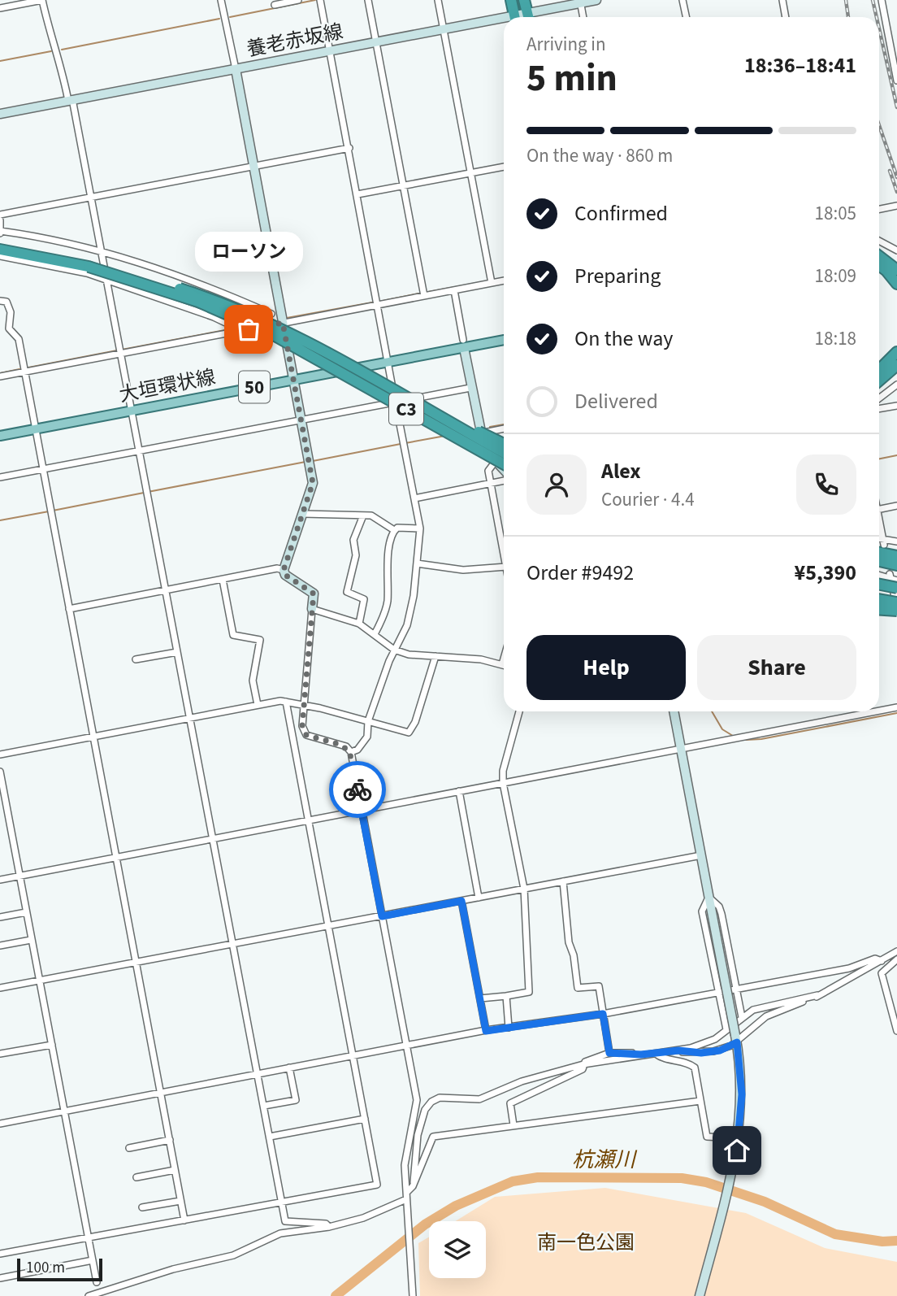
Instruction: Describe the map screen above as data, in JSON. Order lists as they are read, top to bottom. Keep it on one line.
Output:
{"streets":{"highway":["C3"],"main road":["大垣環状線","50"],"street":["養老赤坂線"]},"water":["杭瀬川"],"parks":["南一色公園"],"places":["ローソン"],"scale_bar":"100 m","page":{"heading":["5 min","Arriving in","18:36–18:41"],"panel":["Alex","Courier · 4.4","Order #9492","¥5,390"],"bar":"On the way · 860 m","list":[["Confirmed","18:05"],["Preparing","18:09"],["On the way","18:18"],"Delivered"],"bubble":"ローソン","buttons":["Help","Share"],"scale":"100 m"}}
